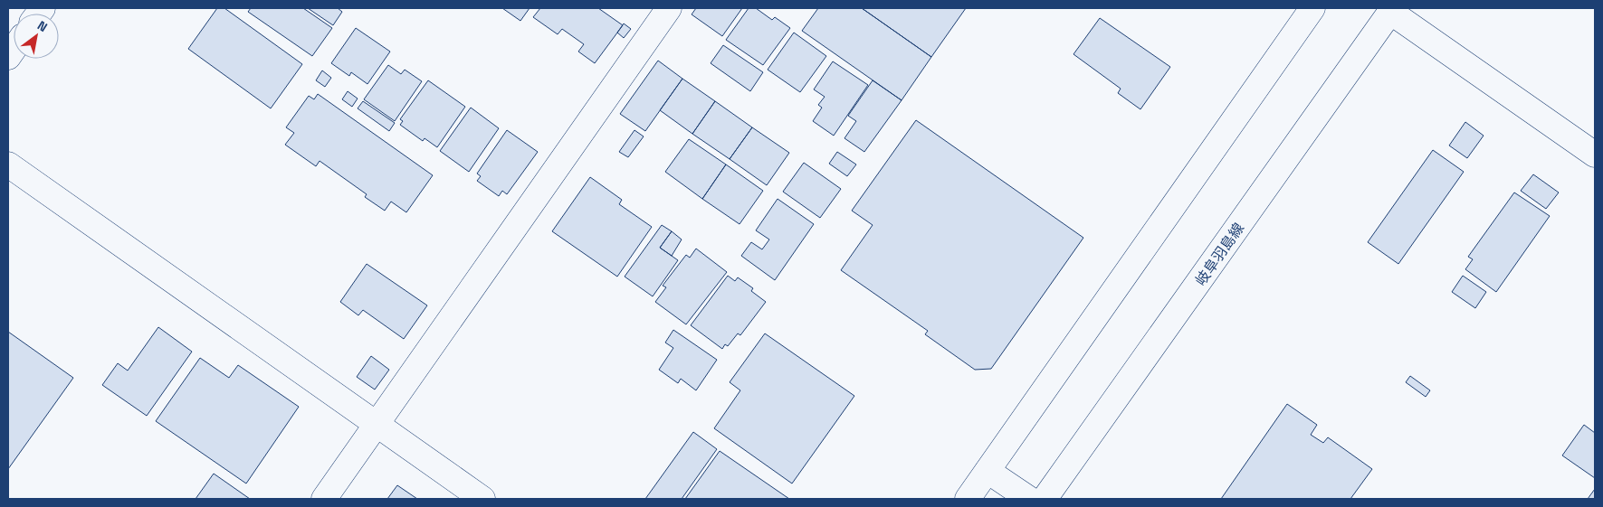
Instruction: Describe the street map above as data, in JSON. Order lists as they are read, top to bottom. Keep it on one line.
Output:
{"streets":{"street":["岐阜羽島線"]},"north":"top right"}
